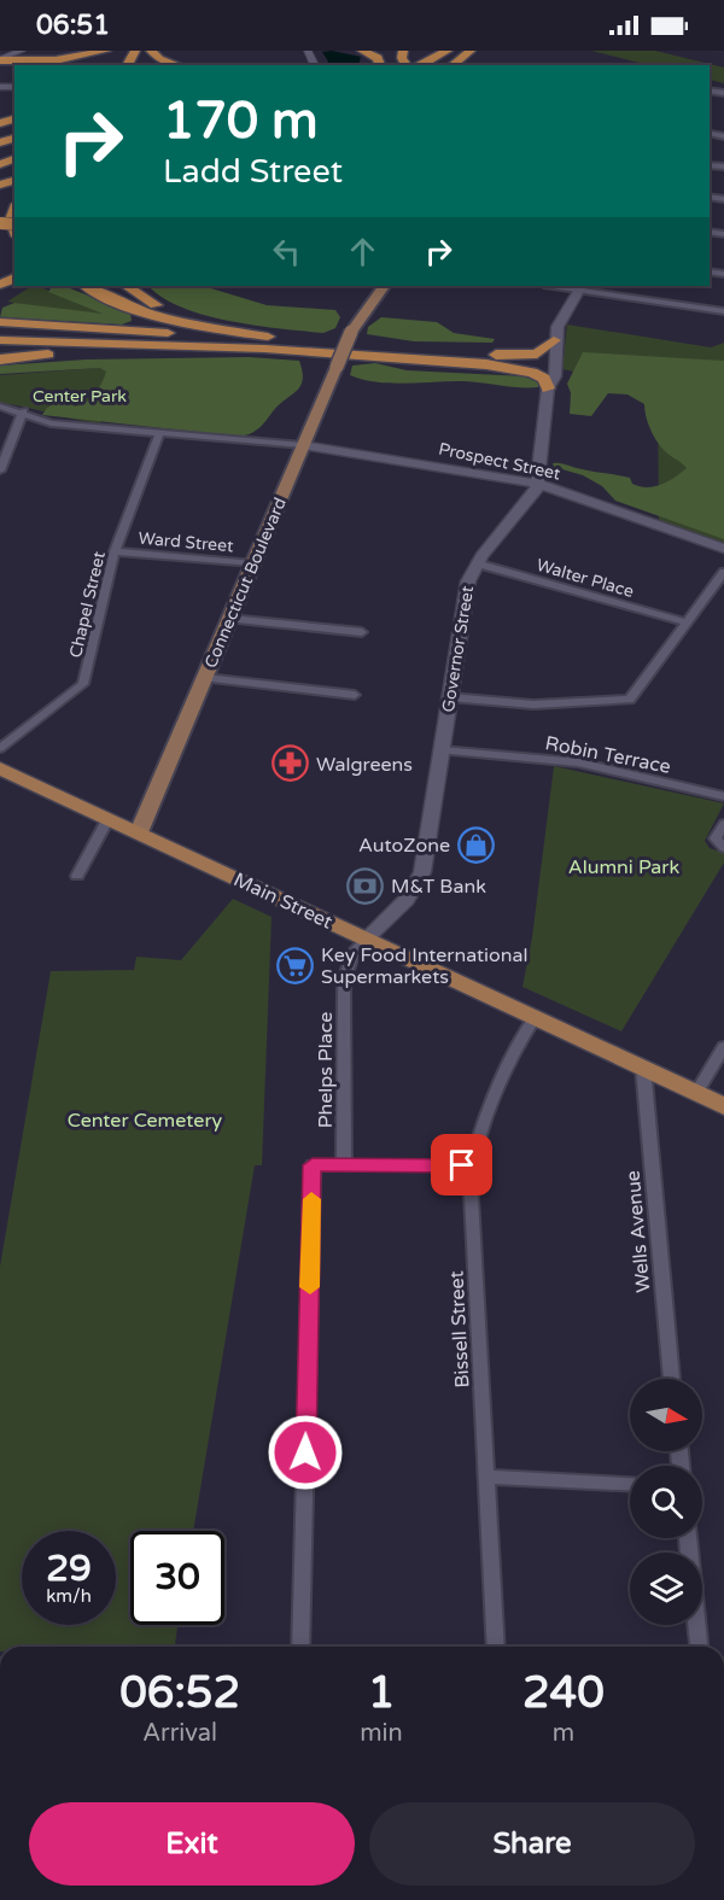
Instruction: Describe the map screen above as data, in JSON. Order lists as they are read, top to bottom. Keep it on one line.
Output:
{"streets":{"highway":["Main Street"],"main road":["Prospect Street","Connecticut Boulevard","Governor Street"],"street":["Ward Street","Walter Place","Chapel Street","Robin Terrace","Phelps Place","Wells Avenue","Bissell Street"]},"crossings":[["Prospect Street","Connecticut Boulevard"],["Prospect Street","Governor Street"],["Ward Street","Connecticut Boulevard"],["Ward Street","Chapel Street"],["Walter Place","Governor Street"],["Connecticut Boulevard","Main Street"],["Governor Street","Robin Terrace"],["Governor Street","Main Street"],["Governor Street","Phelps Place"],["Main Street","Phelps Place"],["Main Street","Wells Avenue"],["Main Street","Bissell Street"]],"parks":["Center Park","Alumni Park","Center Cemetery"],"places":{"pharmacy":["Walgreens"],"shop":["AutoZone"],"bank":["M&T Bank"],"supermarket":["Key Food International Supermarkets"]},"north":"right","page":{"status":"06:51","turn":["170 m","Ladd Street"],"speed":"29 km/h","limit":"30","eta":["06:52","Arrival","1","min","240","m"],"buttons":["Exit","Share"]}}
